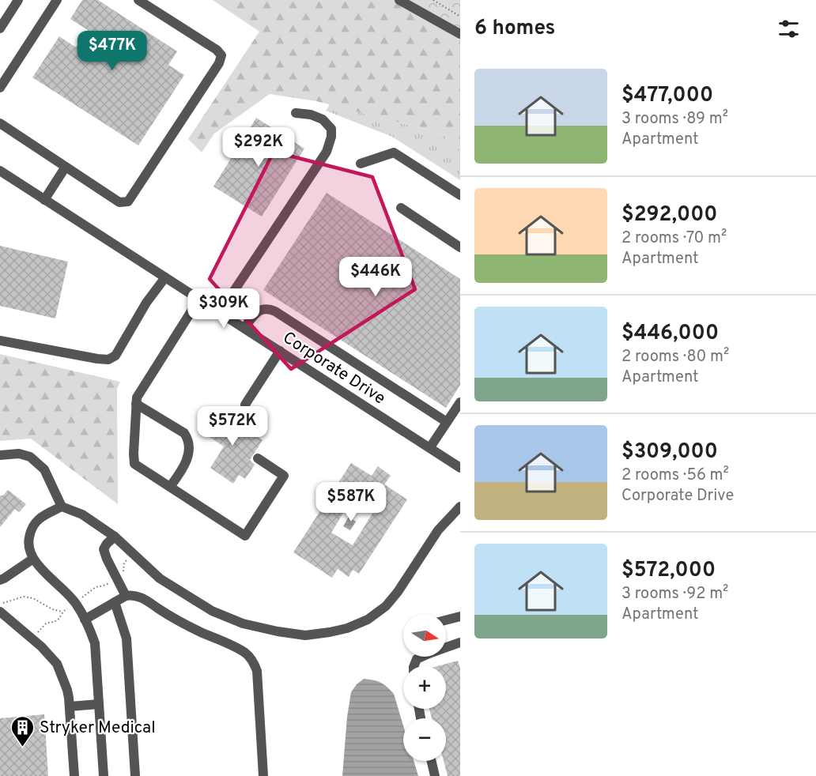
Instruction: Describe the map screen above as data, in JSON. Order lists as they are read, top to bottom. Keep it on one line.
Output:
{"streets":{"street":["Corporate Drive"]},"places":{"building":["Stryker Medical"]},"north":"right","page":{"heading":"6 homes","price":["$477K","$292K","$446K","$309K","$572K","$587K"],"list":[{"name":"$477,000","note":"3 rooms · 89 m² · Apartment"},{"name":"$292,000","note":"2 rooms · 70 m² · Apartment"},{"name":"$446,000","note":"2 rooms · 80 m² · Apartment"},{"name":"$309,000","note":"2 rooms · 56 m² · Corporate Drive"},{"name":"$572,000","note":"3 rooms · 92 m² · Apartment"}],"map_buttons":["+","−"]}}
